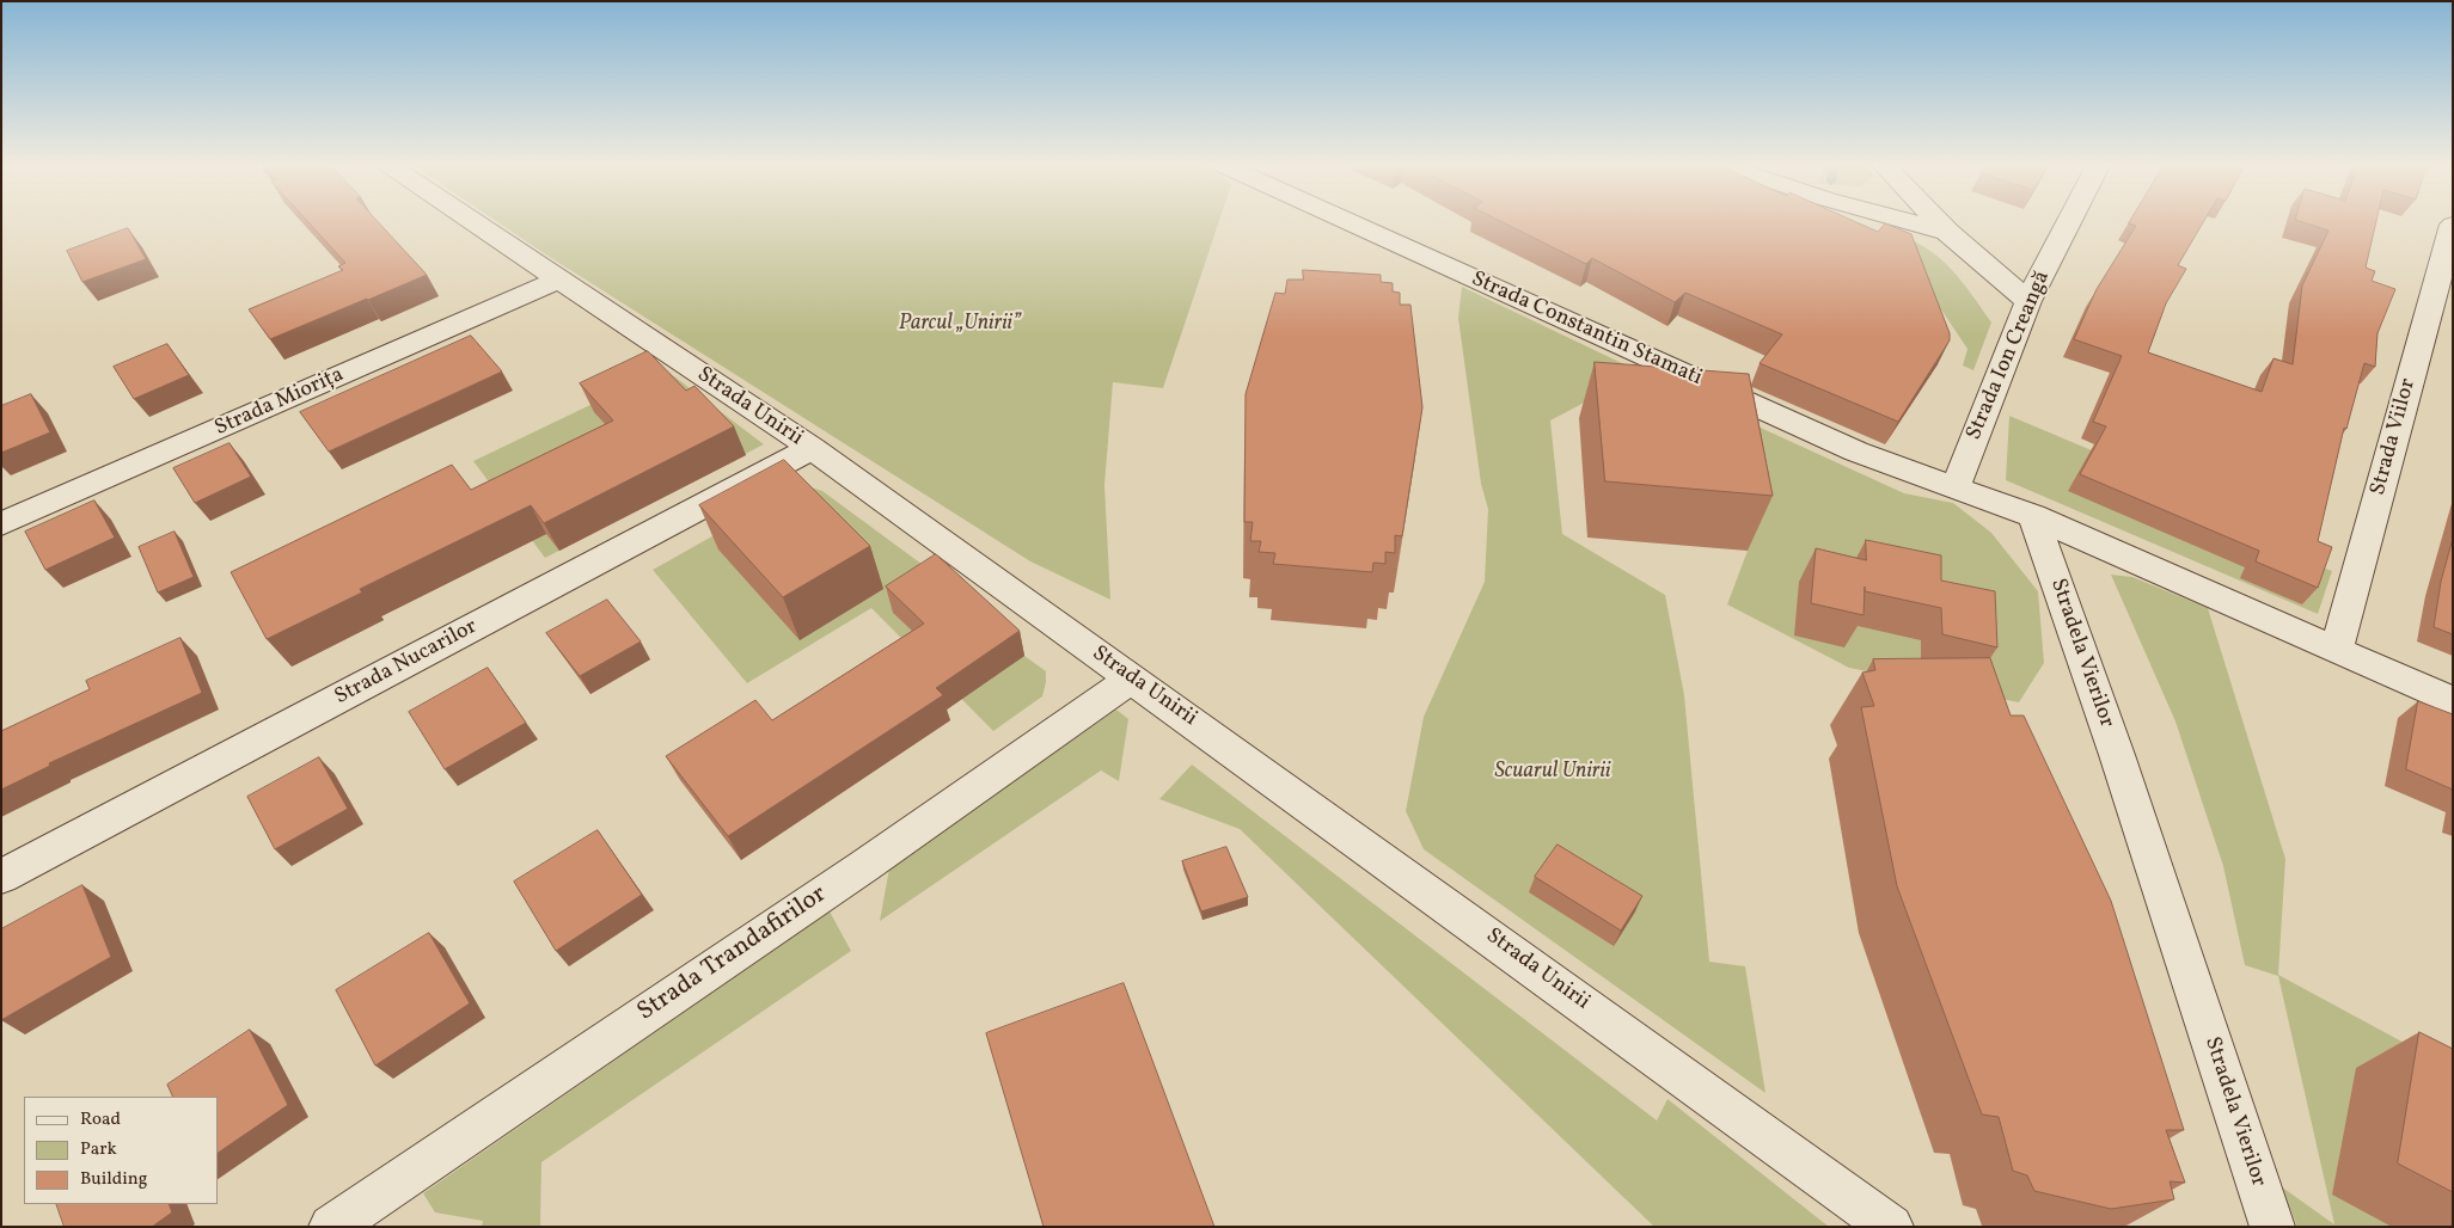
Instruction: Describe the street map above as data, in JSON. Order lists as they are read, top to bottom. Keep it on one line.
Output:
{"streets":{"street":["Strada Constantin Stamati","Strada Ion Creangă","Strada Miorița","Strada Unirii","Strada Viilor","Stradela Vierilor","Strada Nucarilor","Strada Trandafirilor"]},"crossings":[["Strada Constantin Stamati","Strada Ion Creangă"],["Strada Constantin Stamati","Stradela Vierilor"],["Strada Miorița","Strada Unirii"],["Strada Unirii","Strada Nucarilor"],["Strada Unirii","Strada Trandafirilor"]],"parks":["Parcul „Unirii”","Scuarul Unirii"],"legend":["Road","Park","Building"]}
